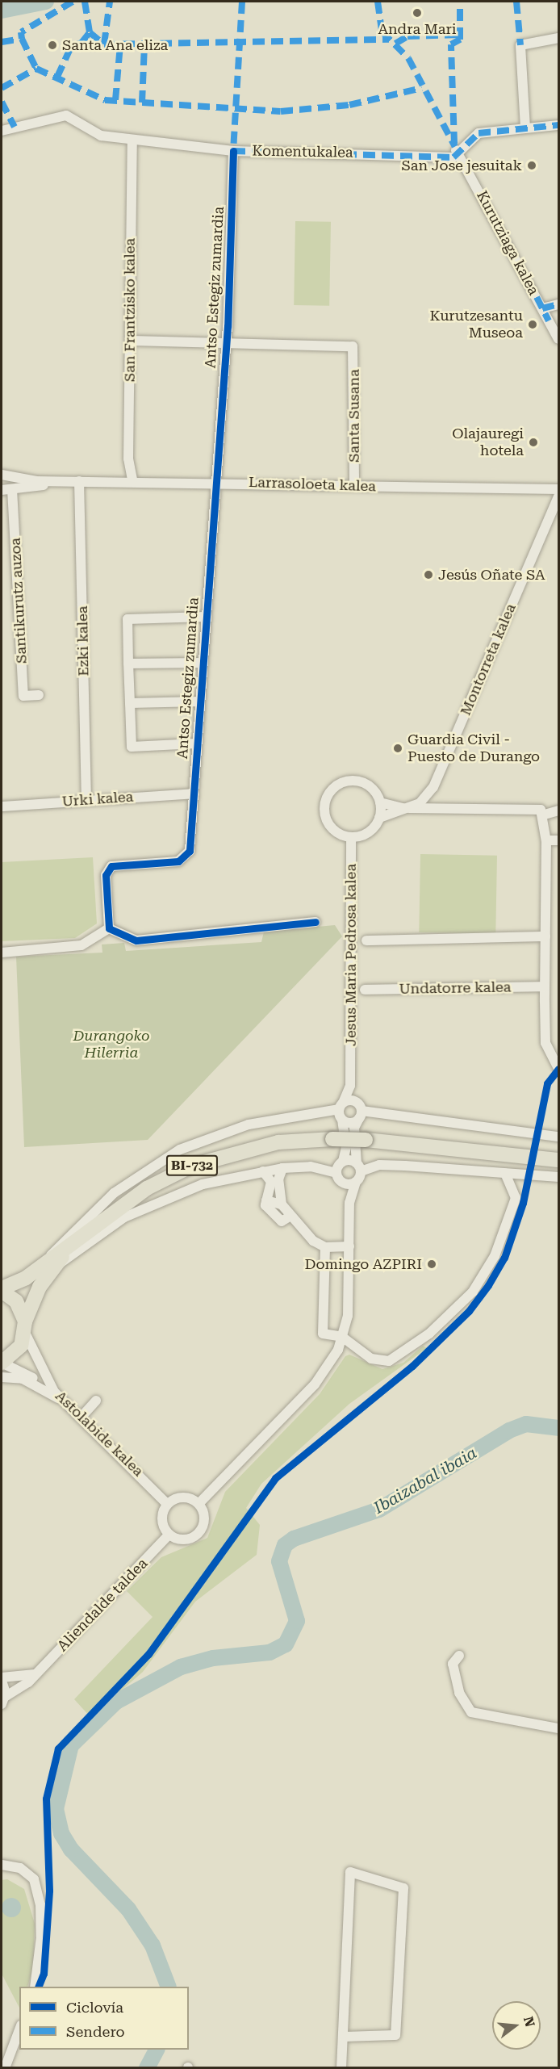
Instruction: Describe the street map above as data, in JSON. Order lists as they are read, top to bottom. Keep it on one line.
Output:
{"streets":{"main road":["BI-732"],"street":["Komentukalea","Kurutziaga kalea","Antso Estegiz zumardia","San Frantzisko kalea","Santa Susana","Larrasoloeta kalea","Santikurutz auzoa","Ezki kalea","Montorreta kalea","Urki kalea","Jesus Maria Pedrosa kalea","Undatorre kalea","Astolabide kalea","Aliendalde taldea"]},"crossings":[["Komentukalea","Kurutziaga kalea"],["Komentukalea","Antso Estegiz zumardia"],["Komentukalea","San Frantzisko kalea"],["Antso Estegiz zumardia","Santa Susana"],["Antso Estegiz zumardia","Larrasoloeta kalea"],["Antso Estegiz zumardia","Urki kalea"],["San Frantzisko kalea","Larrasoloeta kalea"],["Santa Susana","Larrasoloeta kalea"],["Larrasoloeta kalea","Ezki kalea"],["Ezki kalea","Urki kalea"],["Montorreta kalea","Jesus Maria Pedrosa kalea"],["BI-732","Astolabide kalea"],["Astolabide kalea","Aliendalde taldea"]],"water":["Ibaizabal ibaia"],"parks":["Durangoko Hilerria"],"places":["Andra Mari","Santa Ana eliza","San Jose jesuitak","Kurutzesantu Museoa","Olajauregi hotela","Jesús Oñate SA","Guardia Civil - Puesto de Durango","Domingo AZPIRI"],"legend":["Ciclovía","Sendero"],"north":"right"}
